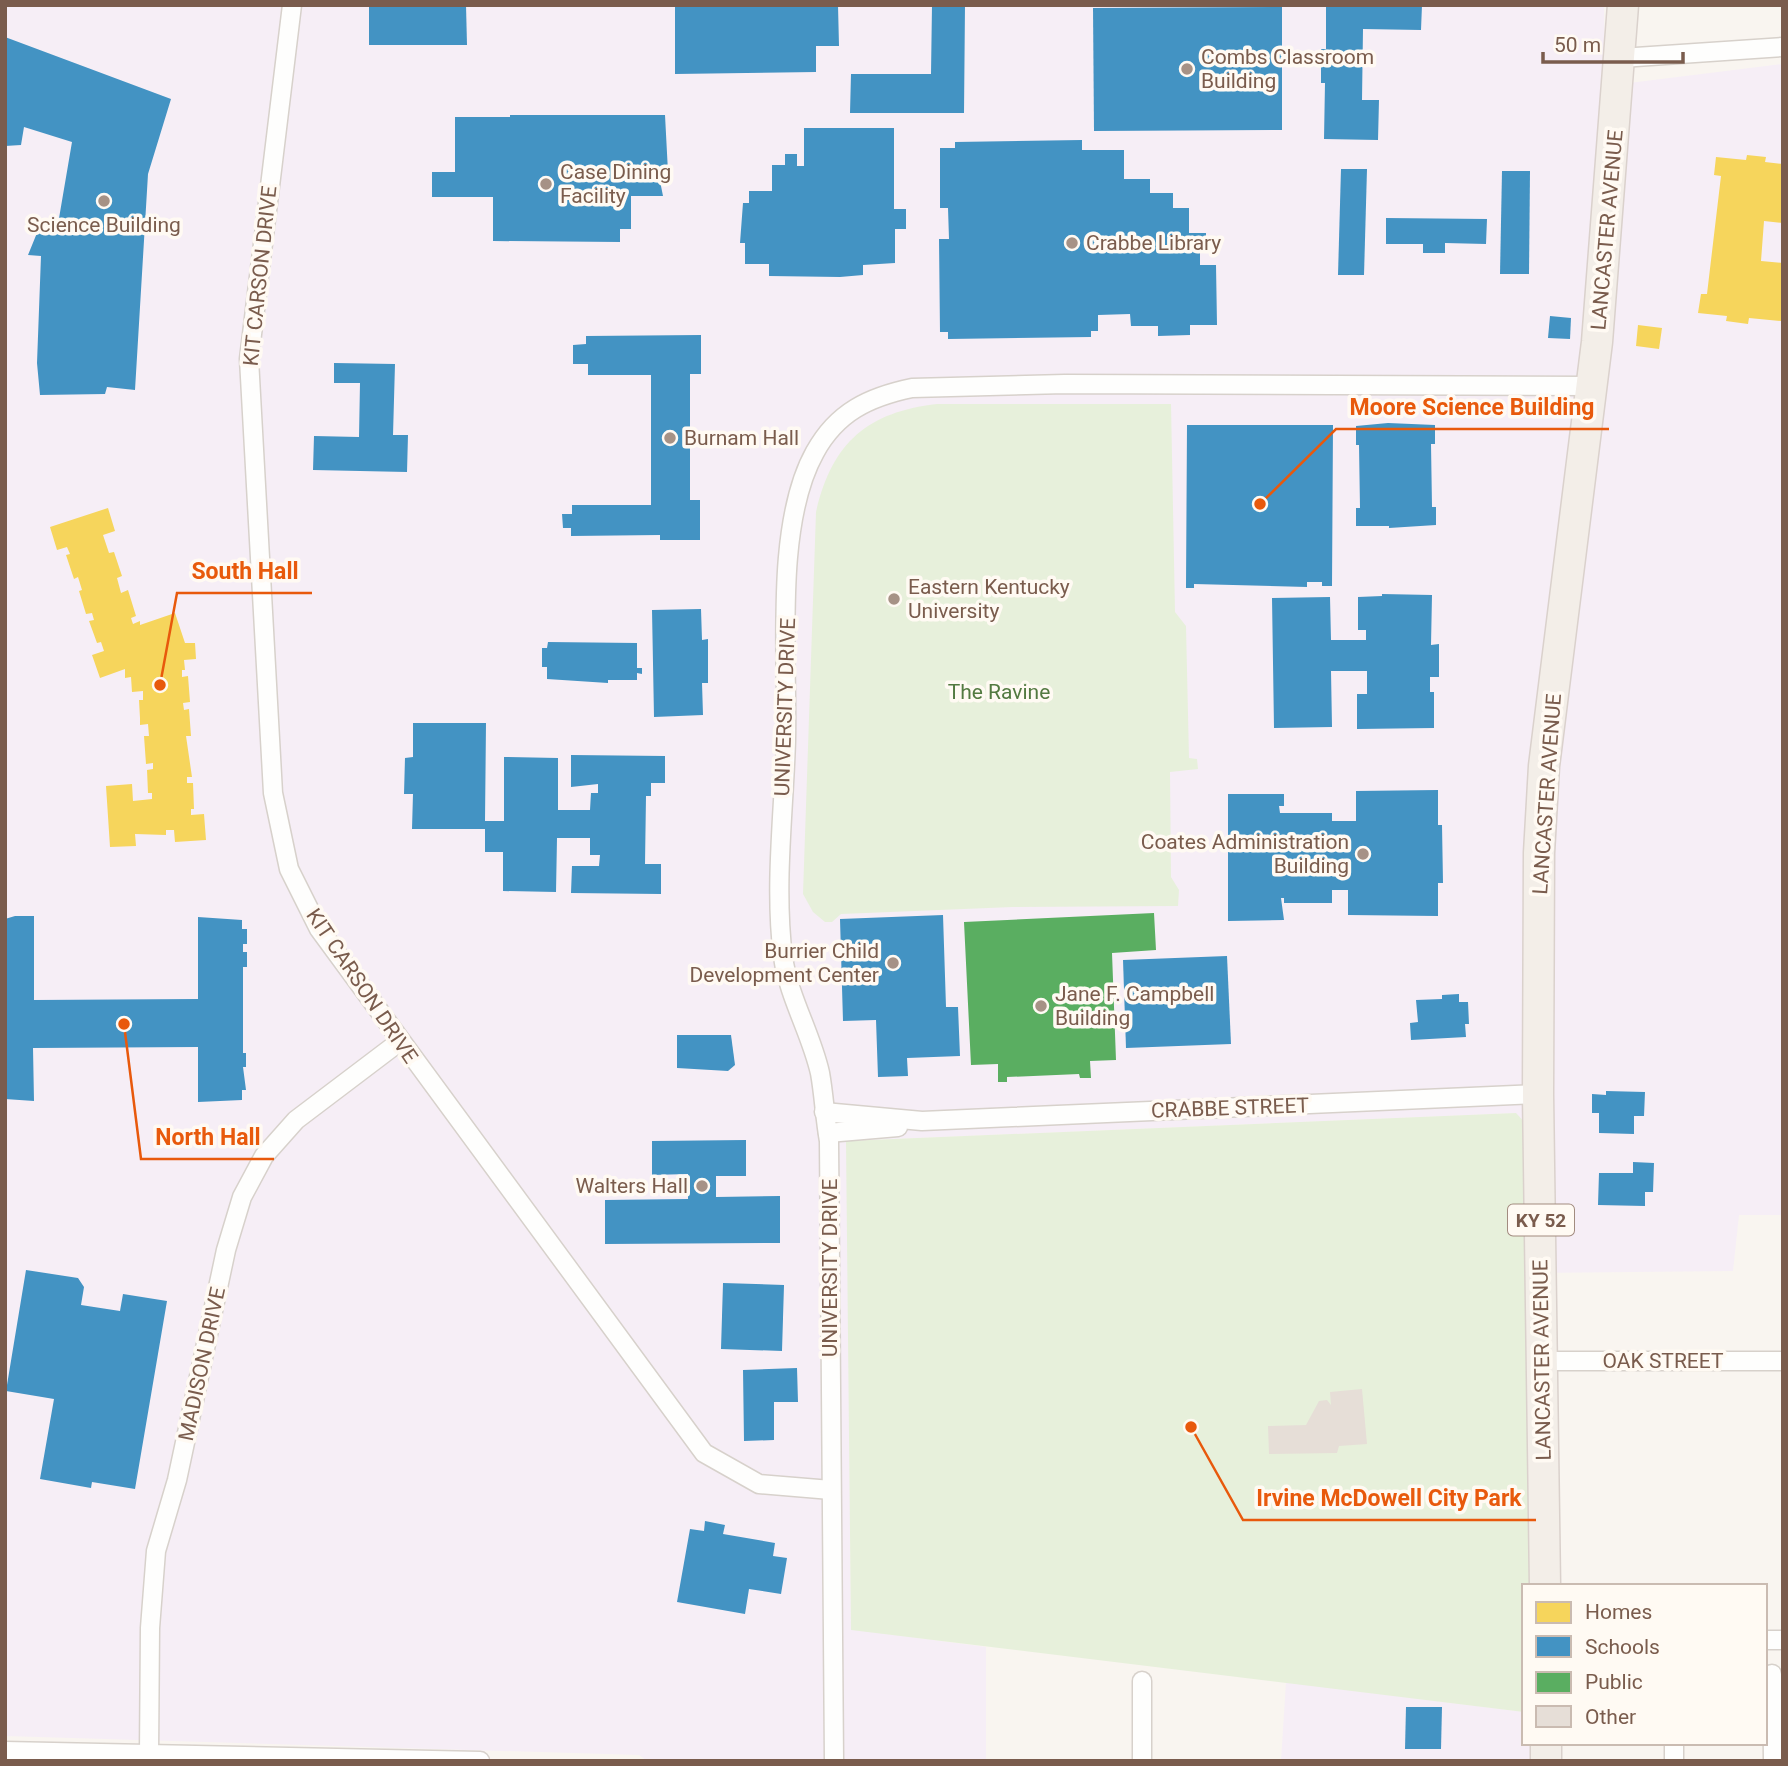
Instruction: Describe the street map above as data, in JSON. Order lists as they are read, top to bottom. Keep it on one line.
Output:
{"streets":{"main road":["LANCASTER AVENUE","KY 52"],"street":["KIT CARSON DRIVE","UNIVERSITY DRIVE","CRABBE STREET","OAK STREET","MADISON DRIVE"]},"crossings":[["LANCASTER AVENUE","UNIVERSITY DRIVE"],["LANCASTER AVENUE","CRABBE STREET"],["LANCASTER AVENUE","OAK STREET"],["KIT CARSON DRIVE","UNIVERSITY DRIVE"],["KIT CARSON DRIVE","MADISON DRIVE"],["UNIVERSITY DRIVE","CRABBE STREET"]],"parks":["The Ravine"],"places":["Combs Classroom Building","Case Dining Facility","Science Building","Crabbe Library","Burnam Hall","Moore Science Building","Eastern Kentucky University","South Hall","Coates Administration Building","Burrier Child Development Center","Jane F. Campbell Building","North Hall","Walters Hall","Irvine McDowell City Park"],"legend":["Homes","Schools","Public","Other"],"scale_bar":"50 m"}
